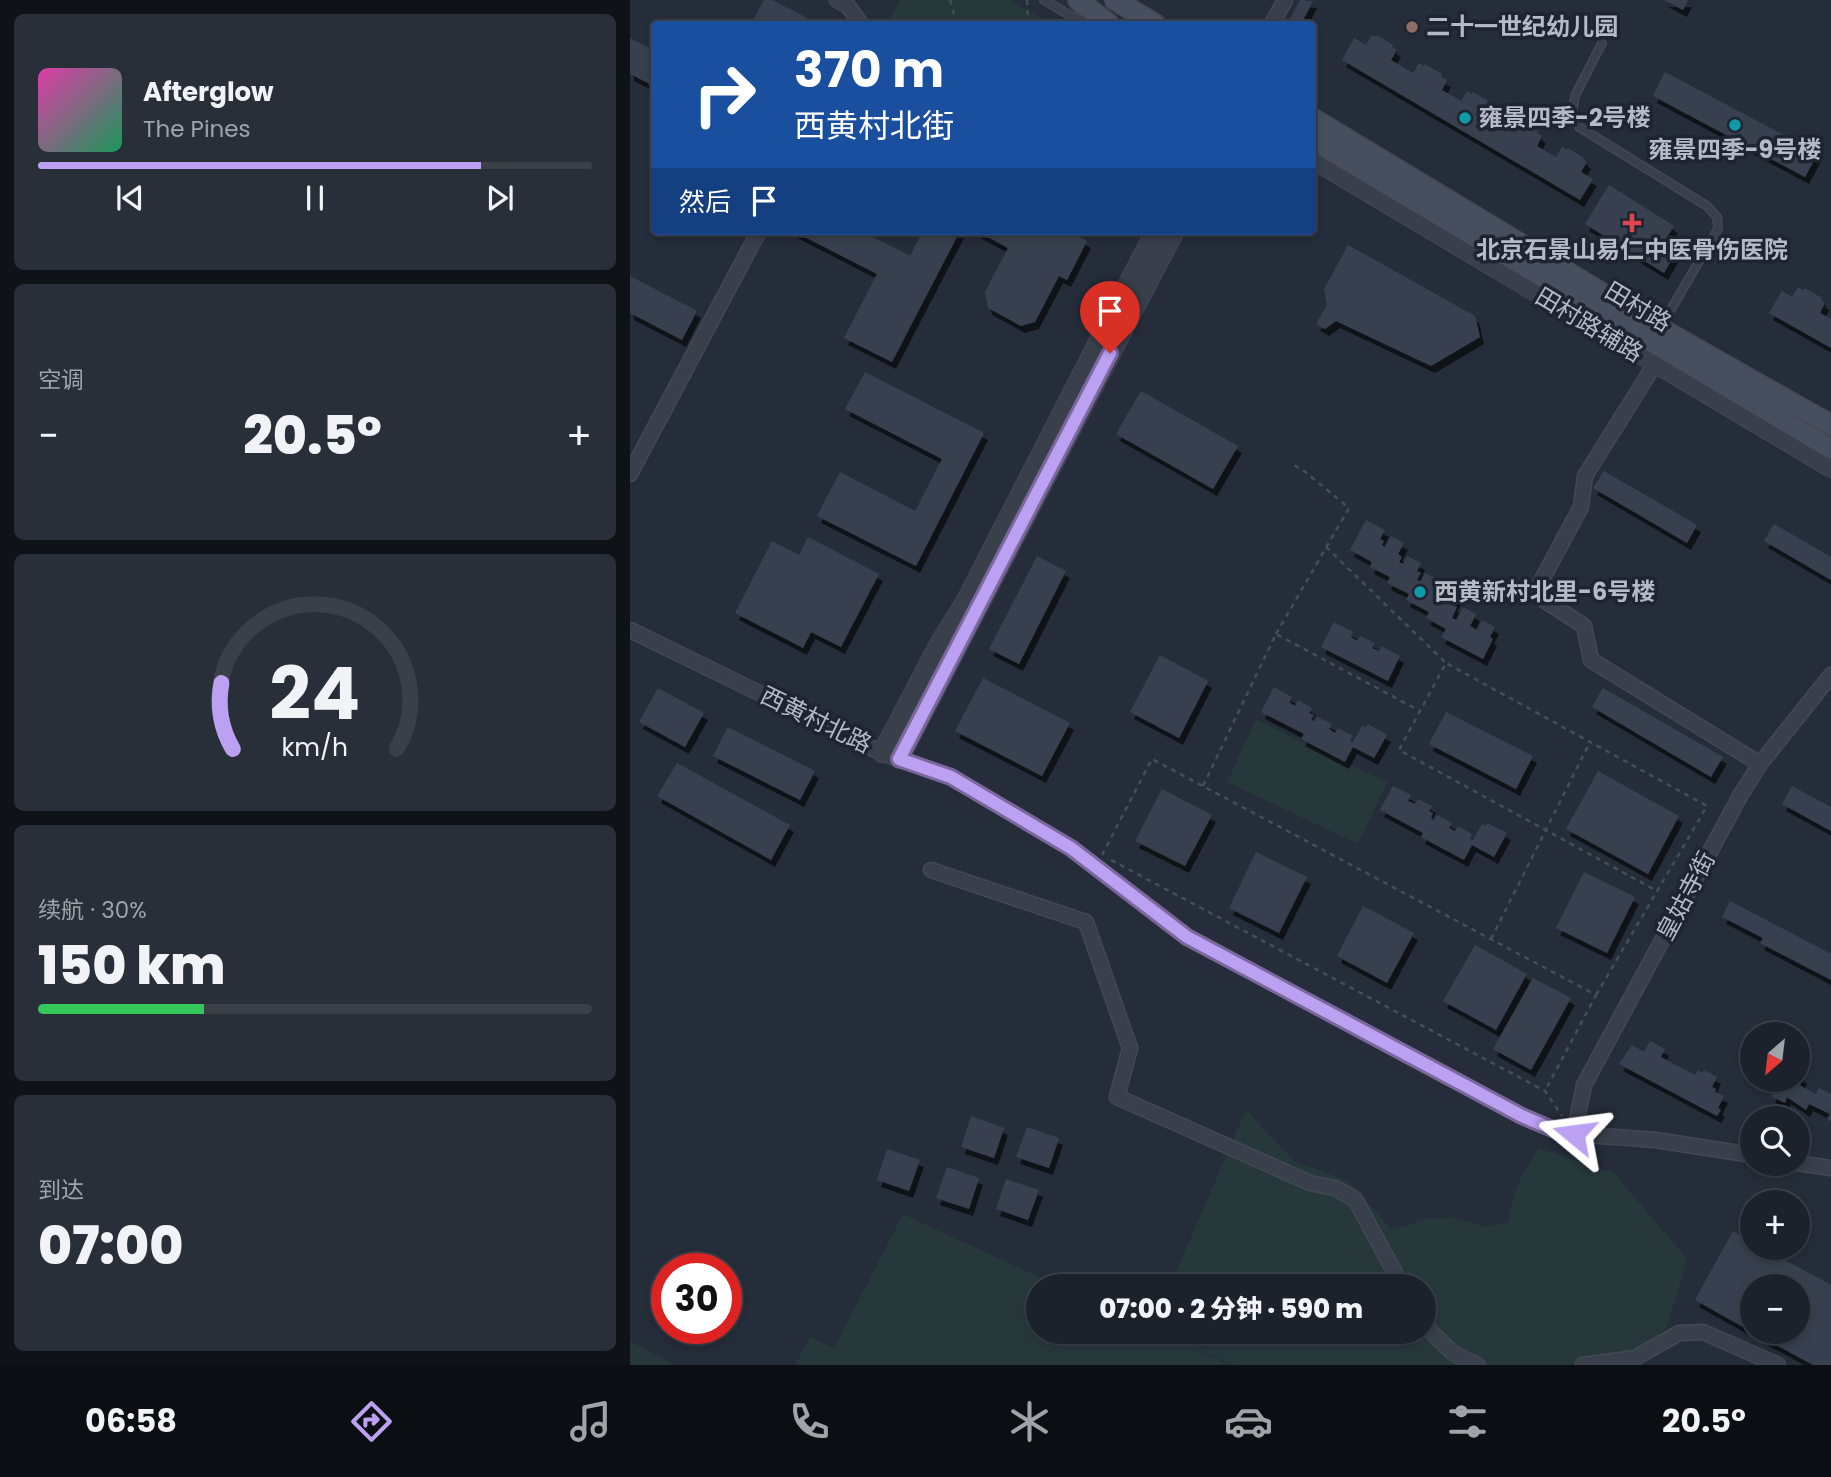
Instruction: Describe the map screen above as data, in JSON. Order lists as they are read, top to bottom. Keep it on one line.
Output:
{"streets":{"main road":["田村路"],"street":["田村路辅路","西黄村北路","皇姑寺街"]},"crossings":[["田村路","田村路辅路"],["西黄村北路","皇姑寺街"]],"places":{"other":["二十一世纪幼儿园","雍景四季-2号楼","雍景四季-9号楼","西黄新村北里-6号楼"],"health":["北京石景山易仁中医骨伤医院"]},"north":"bottom left","page":{"turn":["370 m","西黄村北街"],"song":["Afterglow","The Pines"],"then":"然后","tile":["空调",["续航 · 30%","150 km"],["到达","07:00"]],"heat":["−","20.5°","+"],"map_buttons":["+","−"],"limit":"30","trip":"07:00 · 2 分钟 · 590 m","tabs":["06:58","20.5°"],"gauge":["24","km/h"]}}
